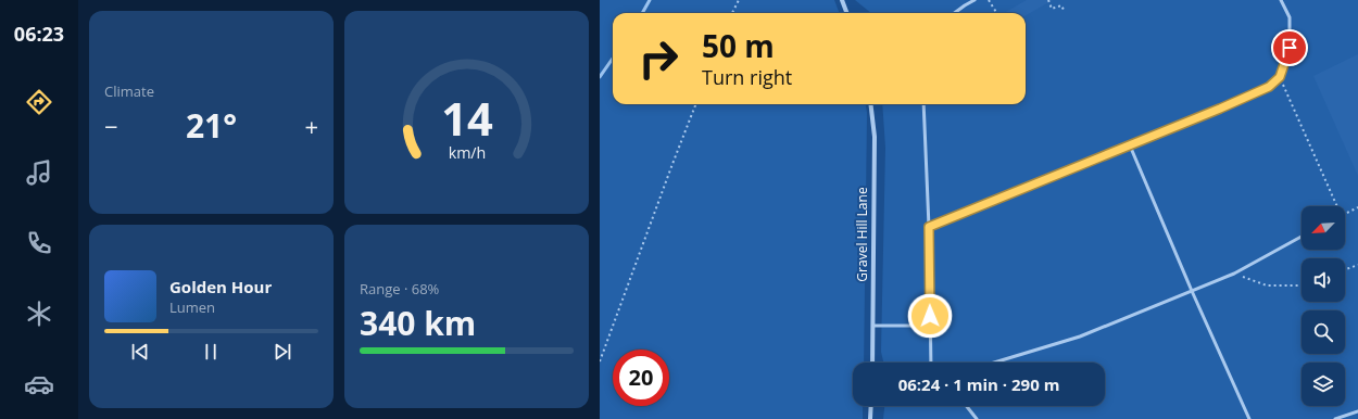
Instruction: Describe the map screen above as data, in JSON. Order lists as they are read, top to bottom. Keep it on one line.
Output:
{"streets":{"street":["Gravel Hill Lane"]},"north":"bottom left","page":{"tabs":"06:23","tile":["Climate",["Range · 68%","340 km"]],"turn":["50 m","Turn right"],"heat":["−","21°","+"],"song":["Golden Hour","Lumen"],"limit":"20","trip":"06:24 · 1 min · 290 m","gauge":["14","km/h"]}}
